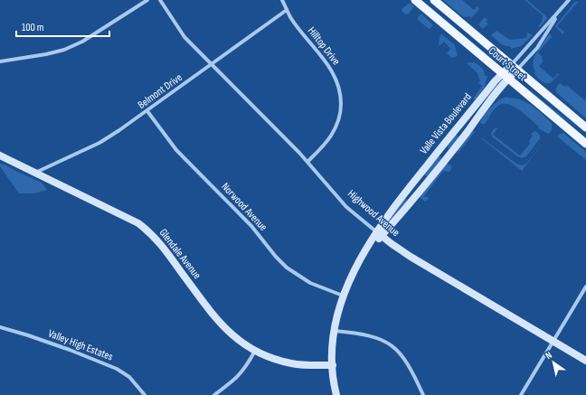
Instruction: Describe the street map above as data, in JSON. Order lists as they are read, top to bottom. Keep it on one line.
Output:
{"streets":{"main road":["Court Street"],"street":["Hilltop Drive","Belmont Drive","Valle Vista Boulevard","Norwood Avenue","Highwood Avenue","Glendale Avenue","Valley High Estates"]},"crossings":[["Hilltop Drive","Belmont Drive"],["Hilltop Drive","Highwood Avenue"],["Court Street","Valle Vista Boulevard"],["Belmont Drive","Norwood Avenue"],["Belmont Drive","Highwood Avenue"],["Belmont Drive","Glendale Avenue"],["Valle Vista Boulevard","Norwood Avenue"],["Valle Vista Boulevard","Highwood Avenue"],["Valle Vista Boulevard","Glendale Avenue"]],"scale_bar":"100 m","north":"top left"}
